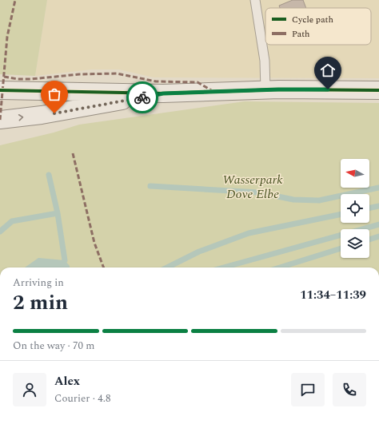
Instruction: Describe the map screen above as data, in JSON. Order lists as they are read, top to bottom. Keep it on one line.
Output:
{"parks":["Wasserpark Dove Elbe"],"legend":["Cycle path","Path"],"north":"left","page":{"heading":["2 min","Arriving in","11:34–11:39"],"panel":["Alex","Courier · 4.8"],"bar":"On the way · 70 m"}}
